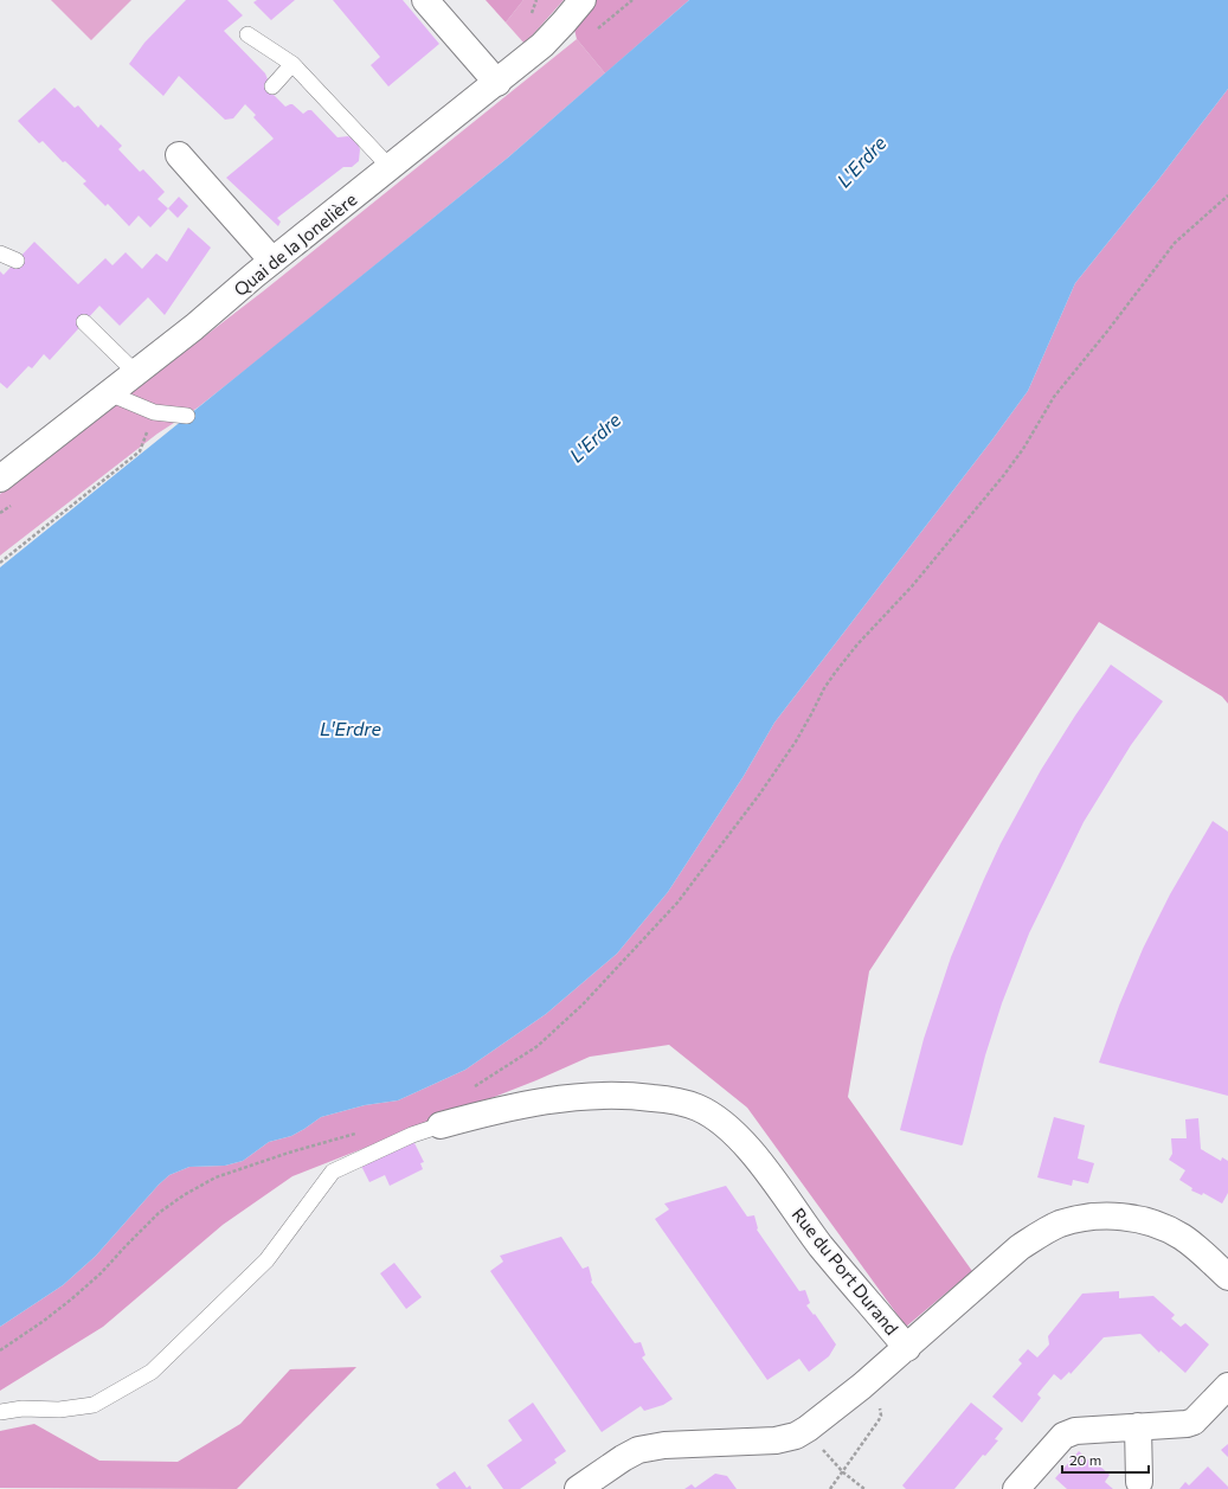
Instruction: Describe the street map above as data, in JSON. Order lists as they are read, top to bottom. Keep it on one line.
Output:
{"streets":{"street":["Quai de la Jonelière","Rue du Port Durand"]},"water":["L'Erdre"],"scale_bar":"20 m"}
